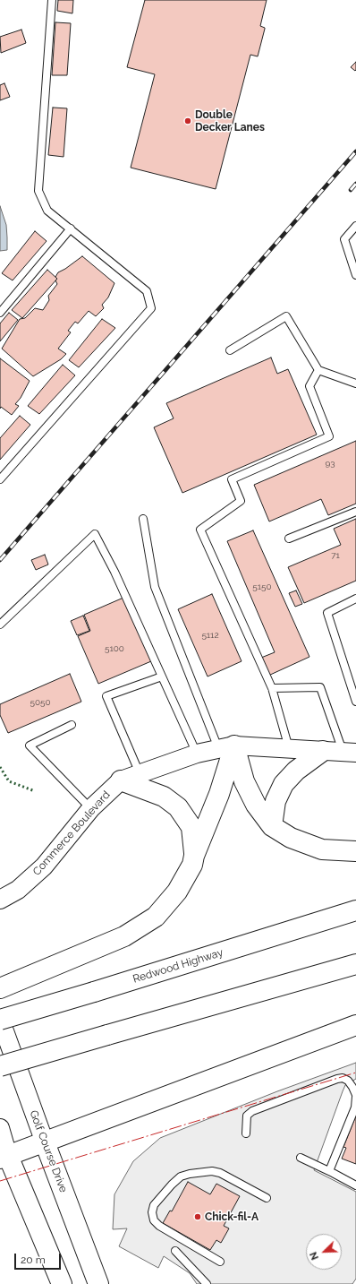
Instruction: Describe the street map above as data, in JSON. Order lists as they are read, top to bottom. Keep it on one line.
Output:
{"streets":{"main road":["Redwood Highway","Golf Course Drive"],"street":["Commerce Boulevard"]},"crossings":[["Redwood Highway","Golf Course Drive"]],"places":["Double Decker Lanes","Chick-fil-A"],"house_numbers":["93","71","5150","5112","5100","5050"],"scale_bar":"20 m","north":"bottom left"}
